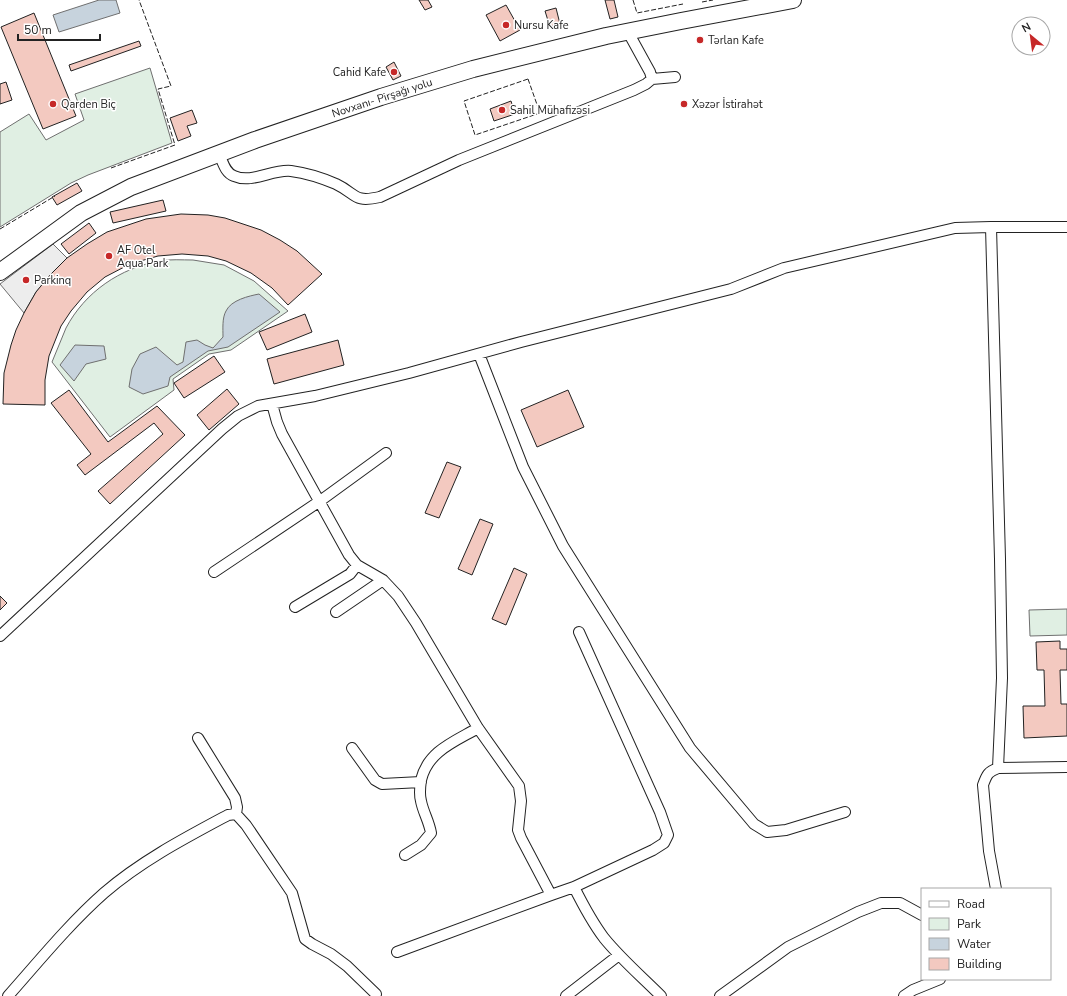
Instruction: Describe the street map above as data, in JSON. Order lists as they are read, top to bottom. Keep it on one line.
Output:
{"streets":{"main road":["Novxanı- Pirşağı yolu"]},"places":["Nursu Kafe","Tərlan Kafe","Cahid Kafe","Qarden Biç","Xəzər İstirahət","Sahil Mühafizəsi","AF Otel Aqua Park","Parkinq"],"legend":["Road","Park","Water","Building"],"scale_bar":"50 m","north":"top left"}
